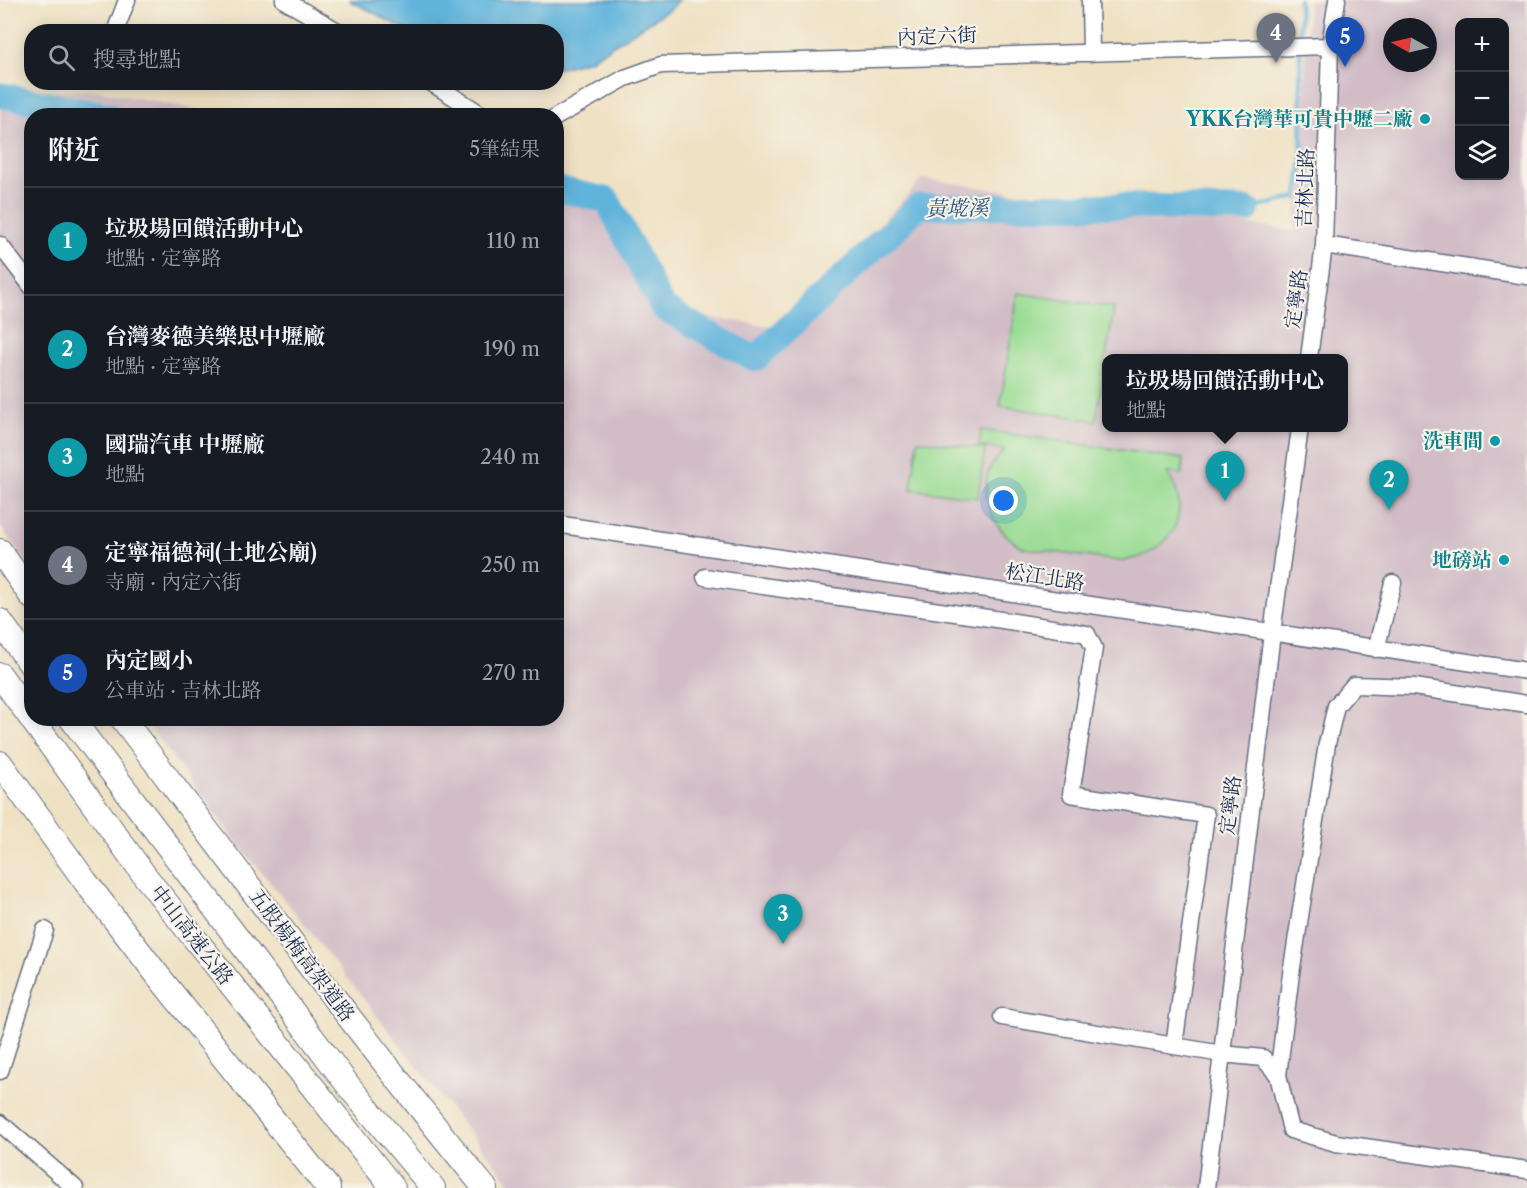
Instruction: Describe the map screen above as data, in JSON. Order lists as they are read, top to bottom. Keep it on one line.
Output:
{"streets":{"highway":["中山高速公路","五股楊梅高架道路"],"street":["內定六街","吉林北路","定寧路","松江北路"]},"crossings":[["內定六街","吉林北路"],["吉林北路","定寧路"],["定寧路","松江北路"]],"water":["黃墘溪"],"places":["YKK台灣華可貴中壢二廠","洗車間","地磅站"],"north":"left","page":{"pins":["4","5","1","2","3"],"map_buttons":["+","−"],"search":"搜尋地點","heading":["附近","5筆結果"],"list":[{"mark":"1","name":"垃圾場回饋活動中心","note":"地點 · 定寧路","value":"110 m"},{"mark":"2","name":"台灣麥德美樂思中壢廠","note":"地點 · 定寧路","value":"190 m"},{"mark":"3","name":"國瑞汽車 中壢廠","note":"地點","value":"240 m"},{"mark":"4","name":"定寧福德祠(土地公廟)","note":"寺廟 · 內定六街","value":"250 m"},{"mark":"5","name":"內定國小","note":"公車站 · 吉林北路","value":"270 m"}],"popup":["垃圾場回饋活動中心","地點"]}}
